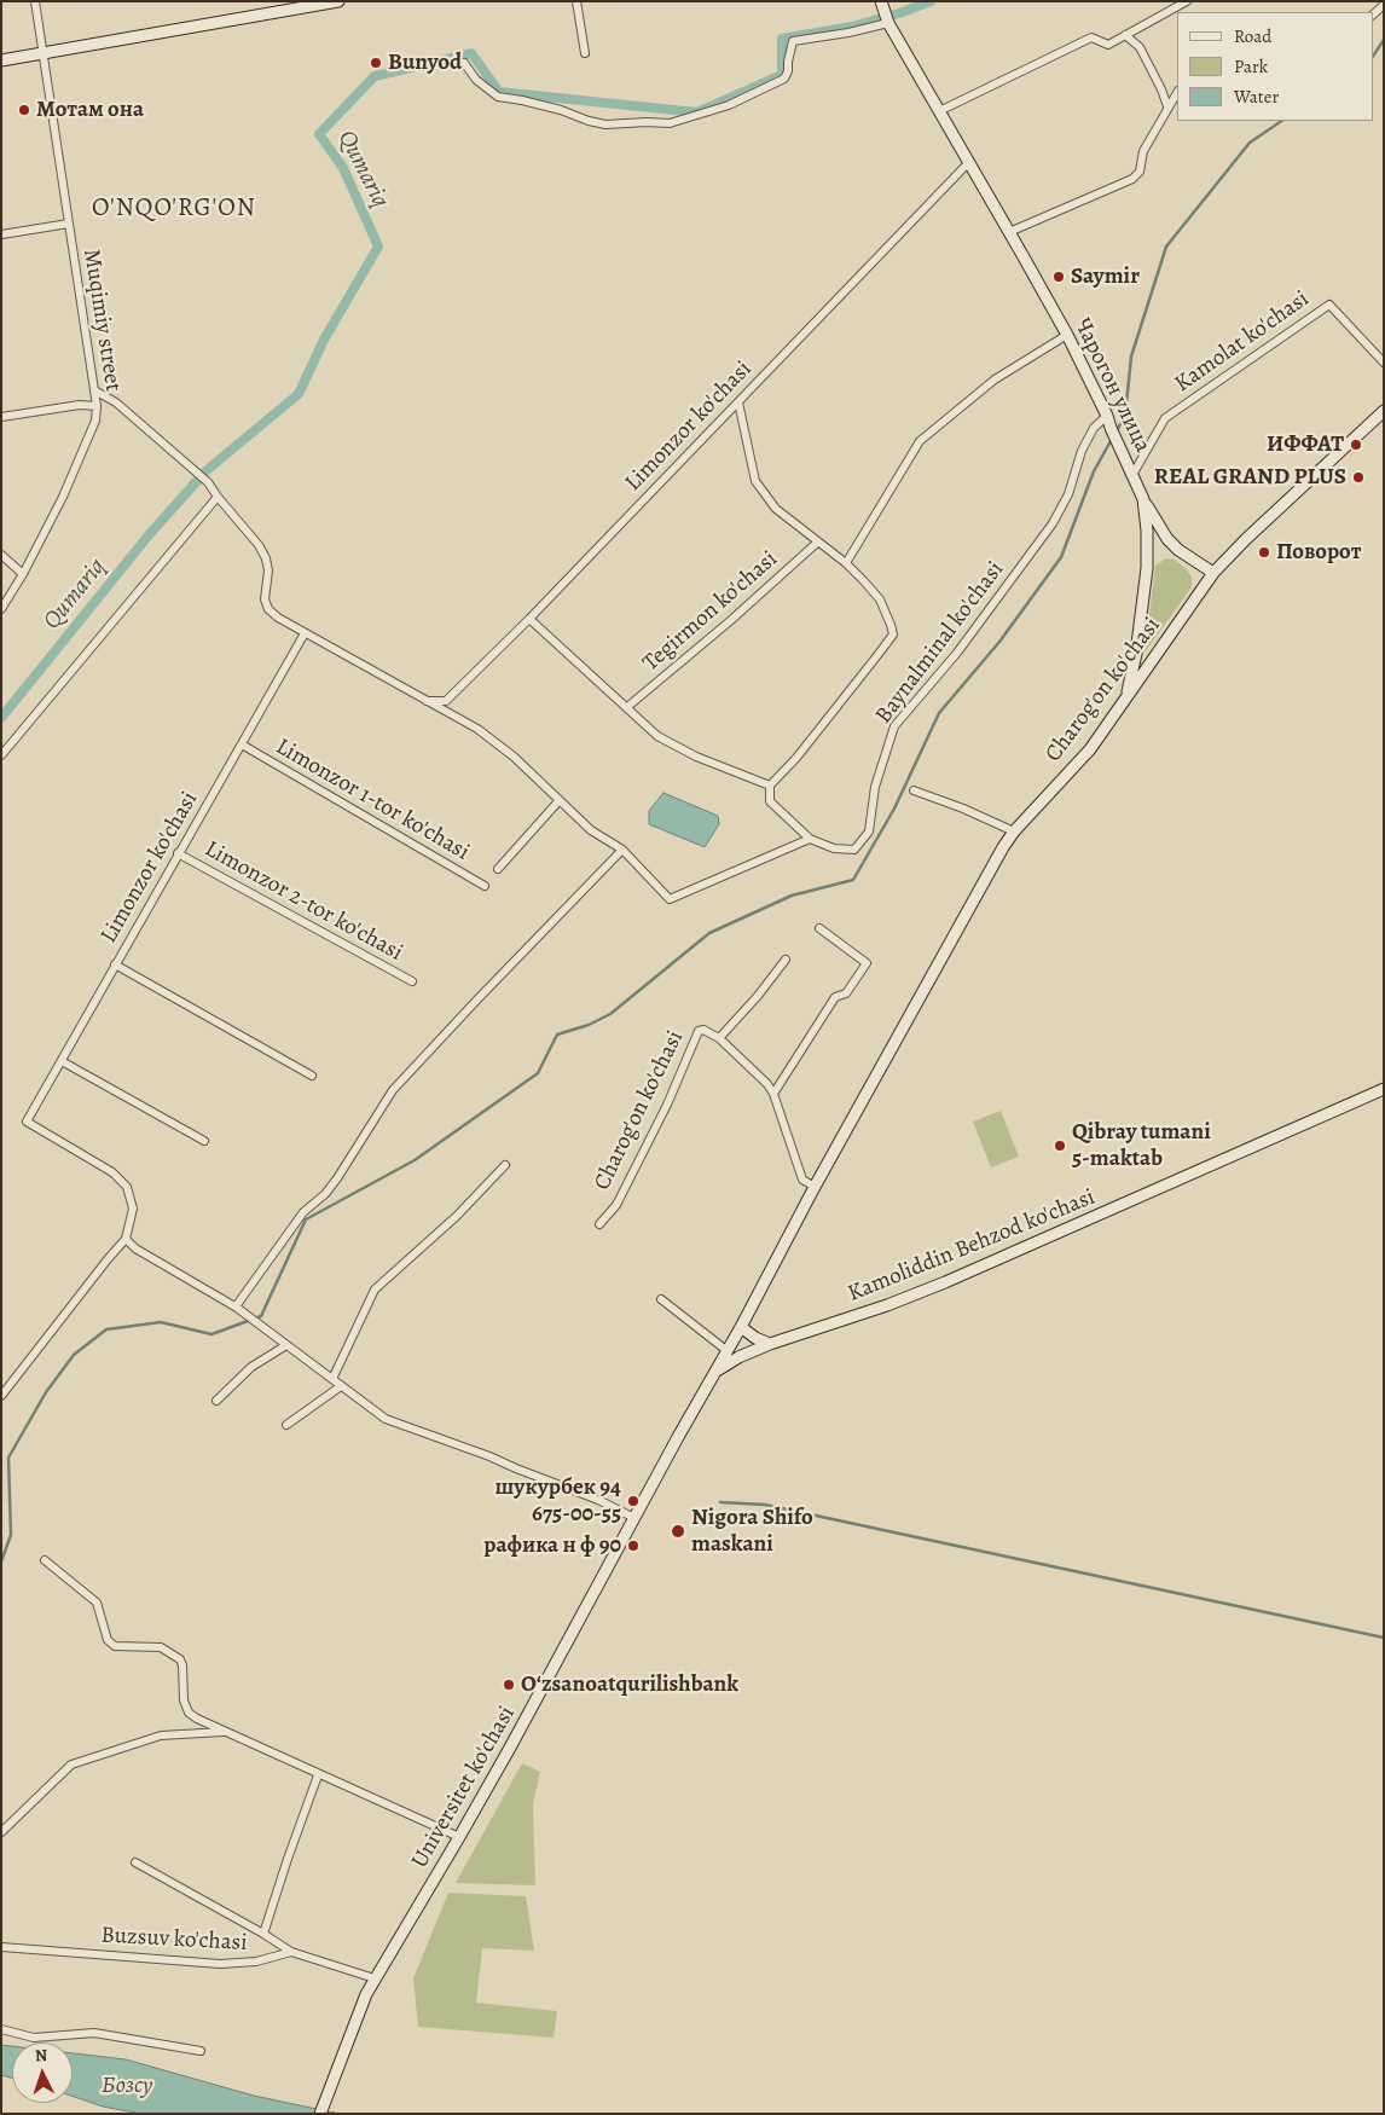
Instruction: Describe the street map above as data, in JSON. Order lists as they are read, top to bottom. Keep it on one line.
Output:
{"streets":{"main road":["Чарогон улица","Charog'on ko'chasi","Kamoliddin Behzod ko'chasi","Universitet ko'chasi"],"street":["Muqimiy street","Kamolat ko'chasi","Limonzor ko'chasi","Tegirmon ko'chasi","Baynalminal ko'chasi","Limonzor 1-tor ko'chasi","Limonzor 2-tor ko'chasi","Buzsuv ko'chasi"]},"crossings":[["Kamolat ko'chasi","Чарогон улица"],["Чарогон улица","Limonzor ko'chasi"],["Чарогон улица","Baynalminal ko'chasi"],["Чарогон улица","Charog'on ko'chasi"],["Limonzor ko'chasi","Baynalminal ko'chasi"],["Limonzor ko'chasi","Limonzor 1-tor ko'chasi"],["Limonzor ko'chasi","Limonzor 2-tor ko'chasi"],["Tegirmon ko'chasi","Baynalminal ko'chasi"],["Charog'on ko'chasi","Universitet ko'chasi"],["Kamoliddin Behzod ko'chasi","Universitet ko'chasi"]],"districts":["O'NQO'RG'ON"],"water":["Qumariq","Бозсу"],"places":["Bunyod","Мотам она","Saymir","ИФФАТ","REAL GRAND PLUS","Поворот","Qibray tumani 5-maktab","шукурбек 94 675-00-55","Nigora Shifo maskani","рафика н ф 90","Oʻzsanoatqurilishbank"],"legend":["Road","Park","Water"],"north":"top"}
